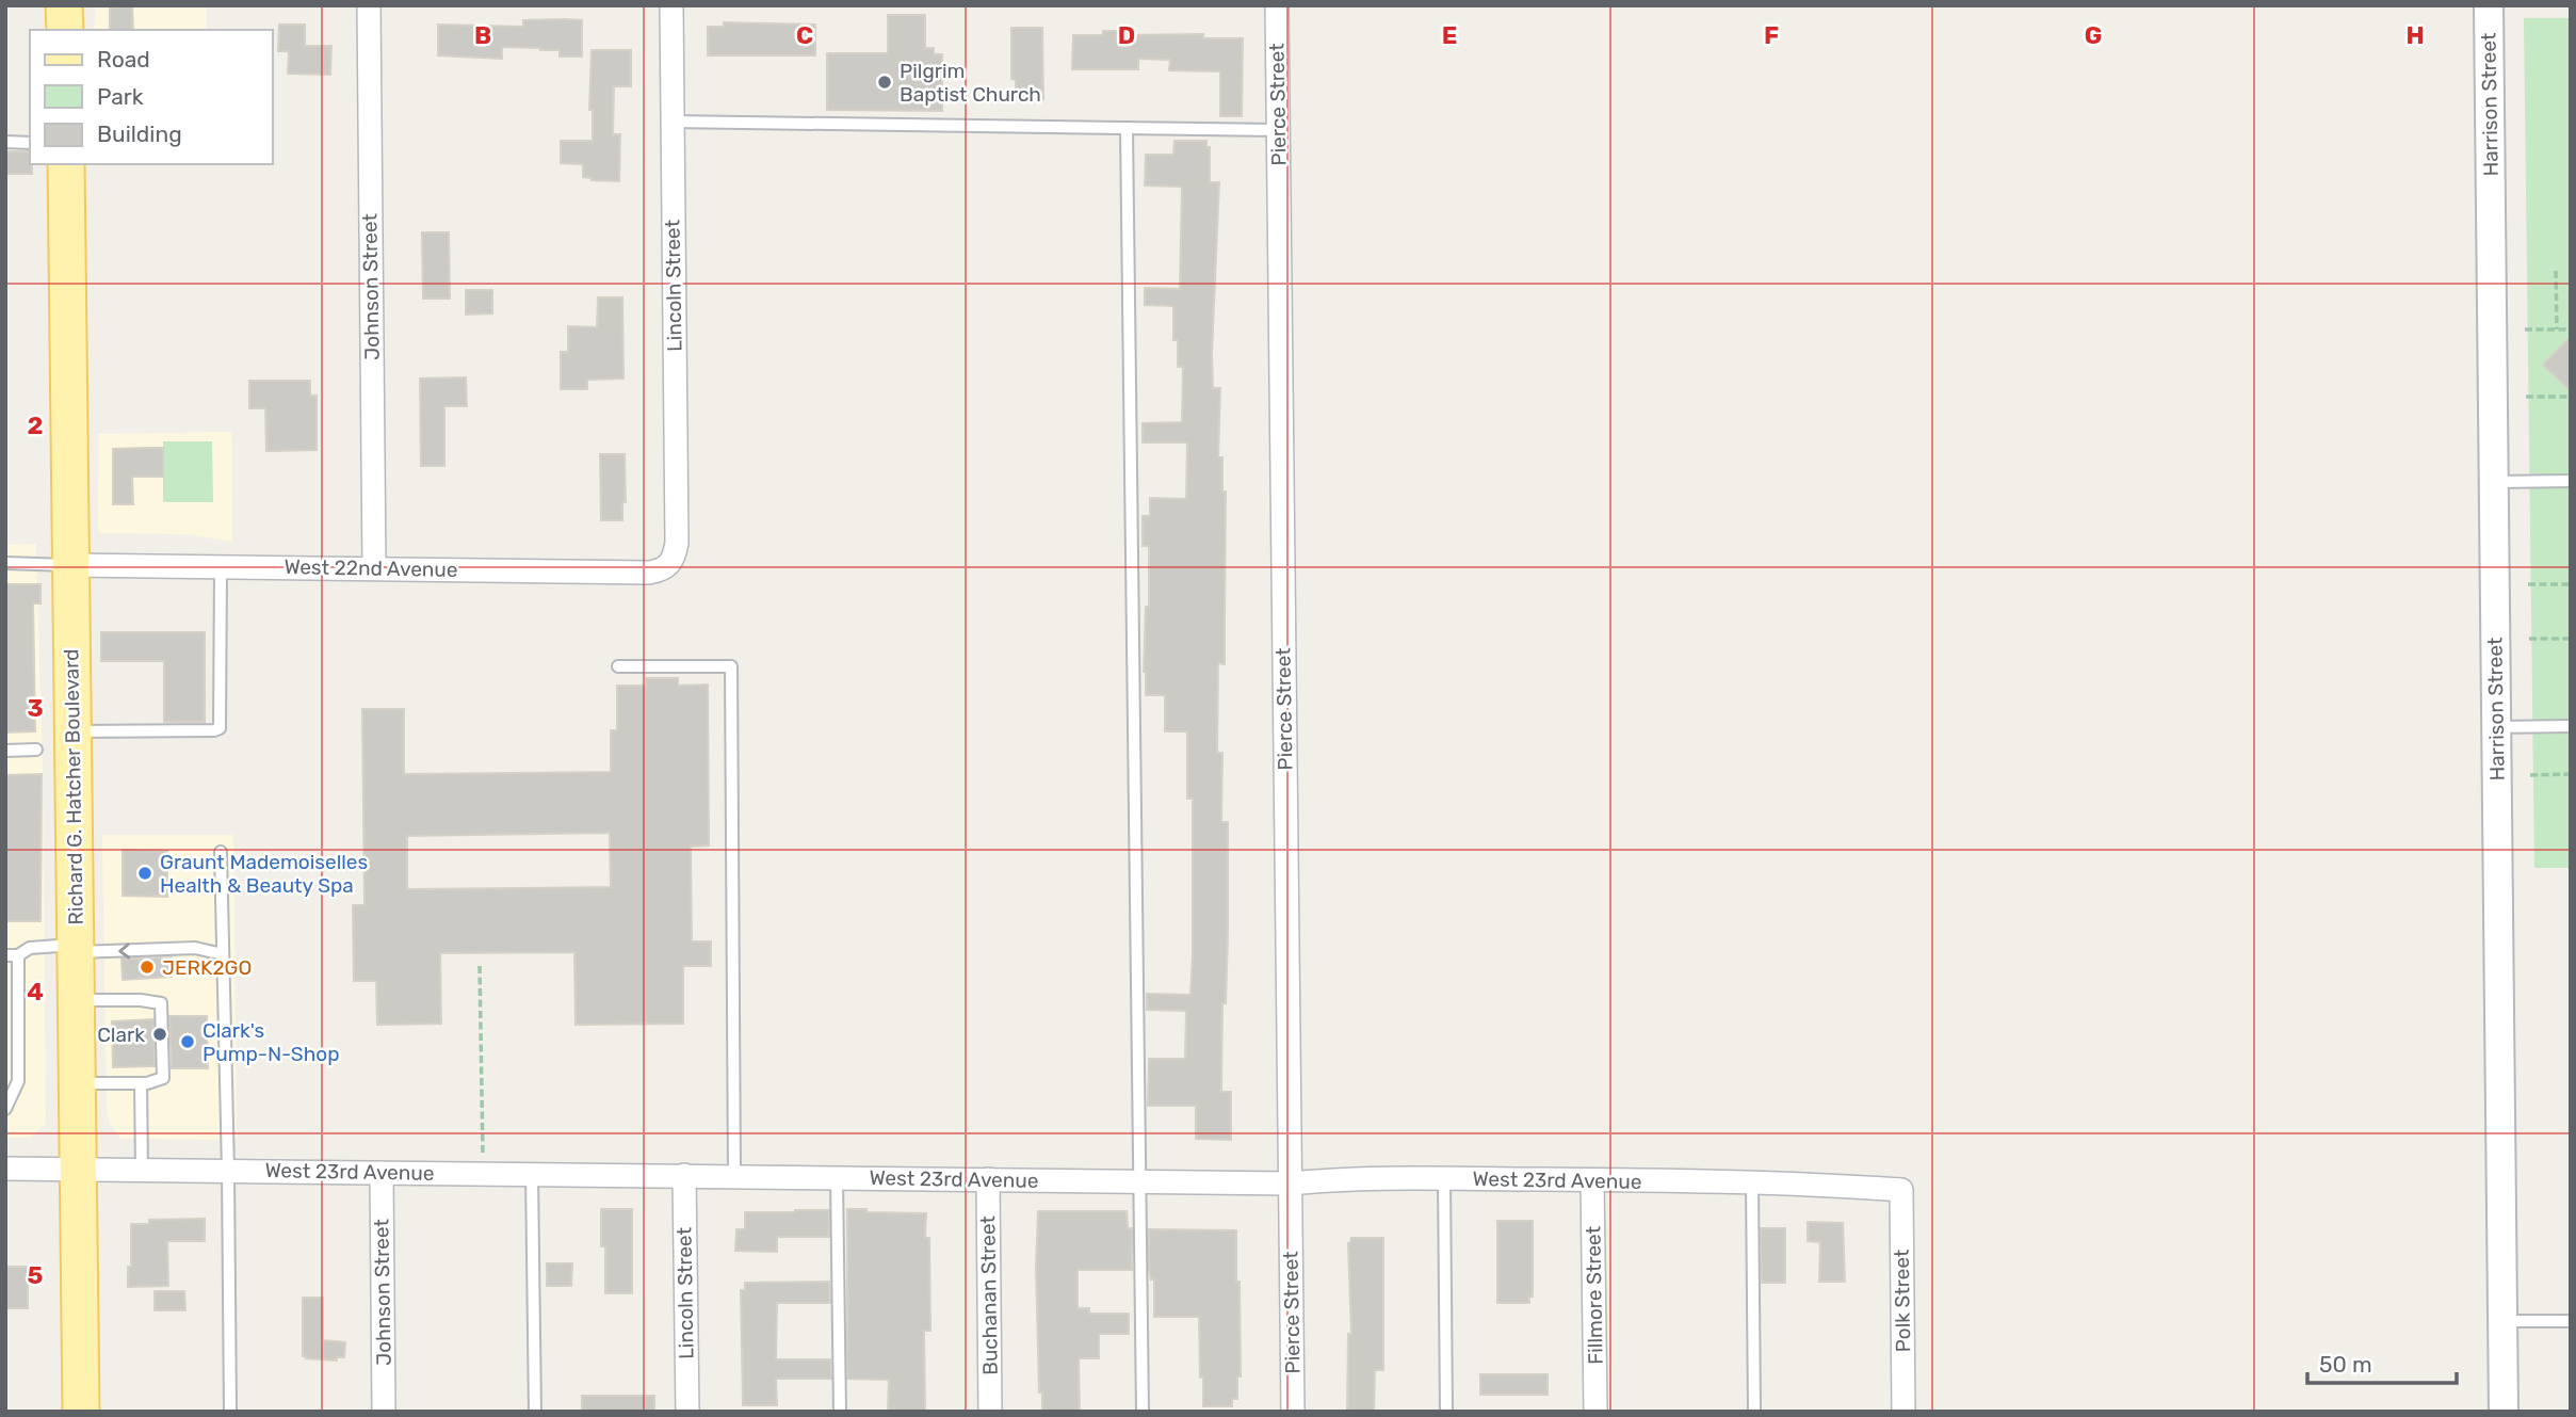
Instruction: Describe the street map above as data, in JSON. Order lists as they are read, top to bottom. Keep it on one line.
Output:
{"streets":{"main road":["Richard G. Hatcher Boulevard"],"street":["Pierce Street","Harrison Street","Lincoln Street","Johnson Street","West 22nd Avenue","West 23rd Avenue","Buchanan Street","Fillmore Street","Polk Street"]},"crossings":[["Pierce Street","West 23rd Avenue"],["Lincoln Street","West 22nd Avenue"],["Lincoln Street","West 23rd Avenue"],["Johnson Street","West 22nd Avenue"],["Johnson Street","West 23rd Avenue"],["West 22nd Avenue","Richard G. Hatcher Boulevard"],["Richard G. Hatcher Boulevard","West 23rd Avenue"],["West 23rd Avenue","Buchanan Street"],["West 23rd Avenue","Fillmore Street"],["West 23rd Avenue","Polk Street"]],"places":["Pilgrim Baptist Church","Graunt Mademoiselles Health & Beauty Spa","JERK2GO","Clark","Clark's Pump-N-Shop"],"legend":["Road","Park","Building"],"scale_bar":"50 m","grid":{"columns":["B","C","D","E","F","G","H"],"rows":["2","3","4","5"]}}
